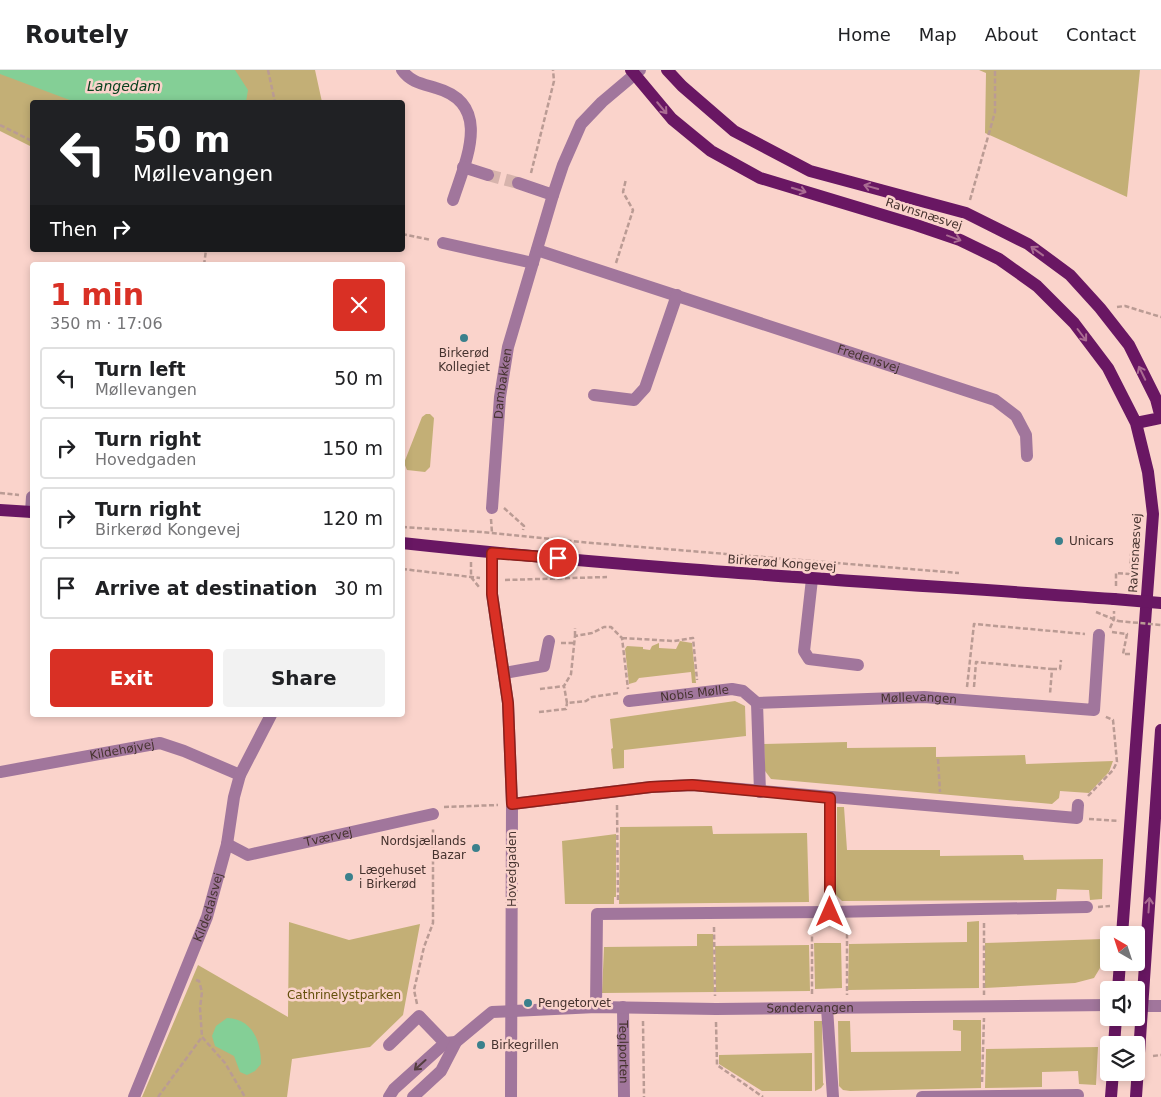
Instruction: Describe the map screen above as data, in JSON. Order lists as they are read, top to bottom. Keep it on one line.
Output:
{"streets":{"main road":["Ravnsnæsvej","Birkerød Kongevej"],"street":["Fredensvej","Dambakken","Nobis Mølle","Møllevangen","Kildehøjvej","Tværvej","Hovedgaden","Kildedalsvej","Søndervangen","Teglporten"]},"crossings":[["Ravnsnæsvej","Dambakken"],["Fredensvej","Dambakken"],["Birkerød Kongevej","Hovedgaden"],["Nobis Mølle","Møllevangen"],["Kildehøjvej","Kildedalsvej"],["Tværvej","Kildedalsvej"],["Hovedgaden","Søndervangen"],["Søndervangen","Teglporten"]],"water":["Langedam"],"parks":["Cathrinelystparken"],"places":["Birkerød Kollegiet","Unicars","Nordsjællands Bazar","Lægehuset i Birkerød","Pengetorvet","Birkegrillen"],"north":"top left","page":{"header":"Routely","nav":["Home","Map","About","Contact"],"turn":["50 m","Møllevangen"],"then":"Then","heading":["1 min","350 m · 17:06"],"list":[{"name":"Turn left","note":"Møllevangen","value":"50 m"},{"name":"Turn right","note":"Hovedgaden","value":"150 m"},{"name":"Turn right","note":"Birkerød Kongevej","value":"120 m"},{"name":"Arrive at destination","value":"30 m"}],"buttons":["Exit","Share"]}}
